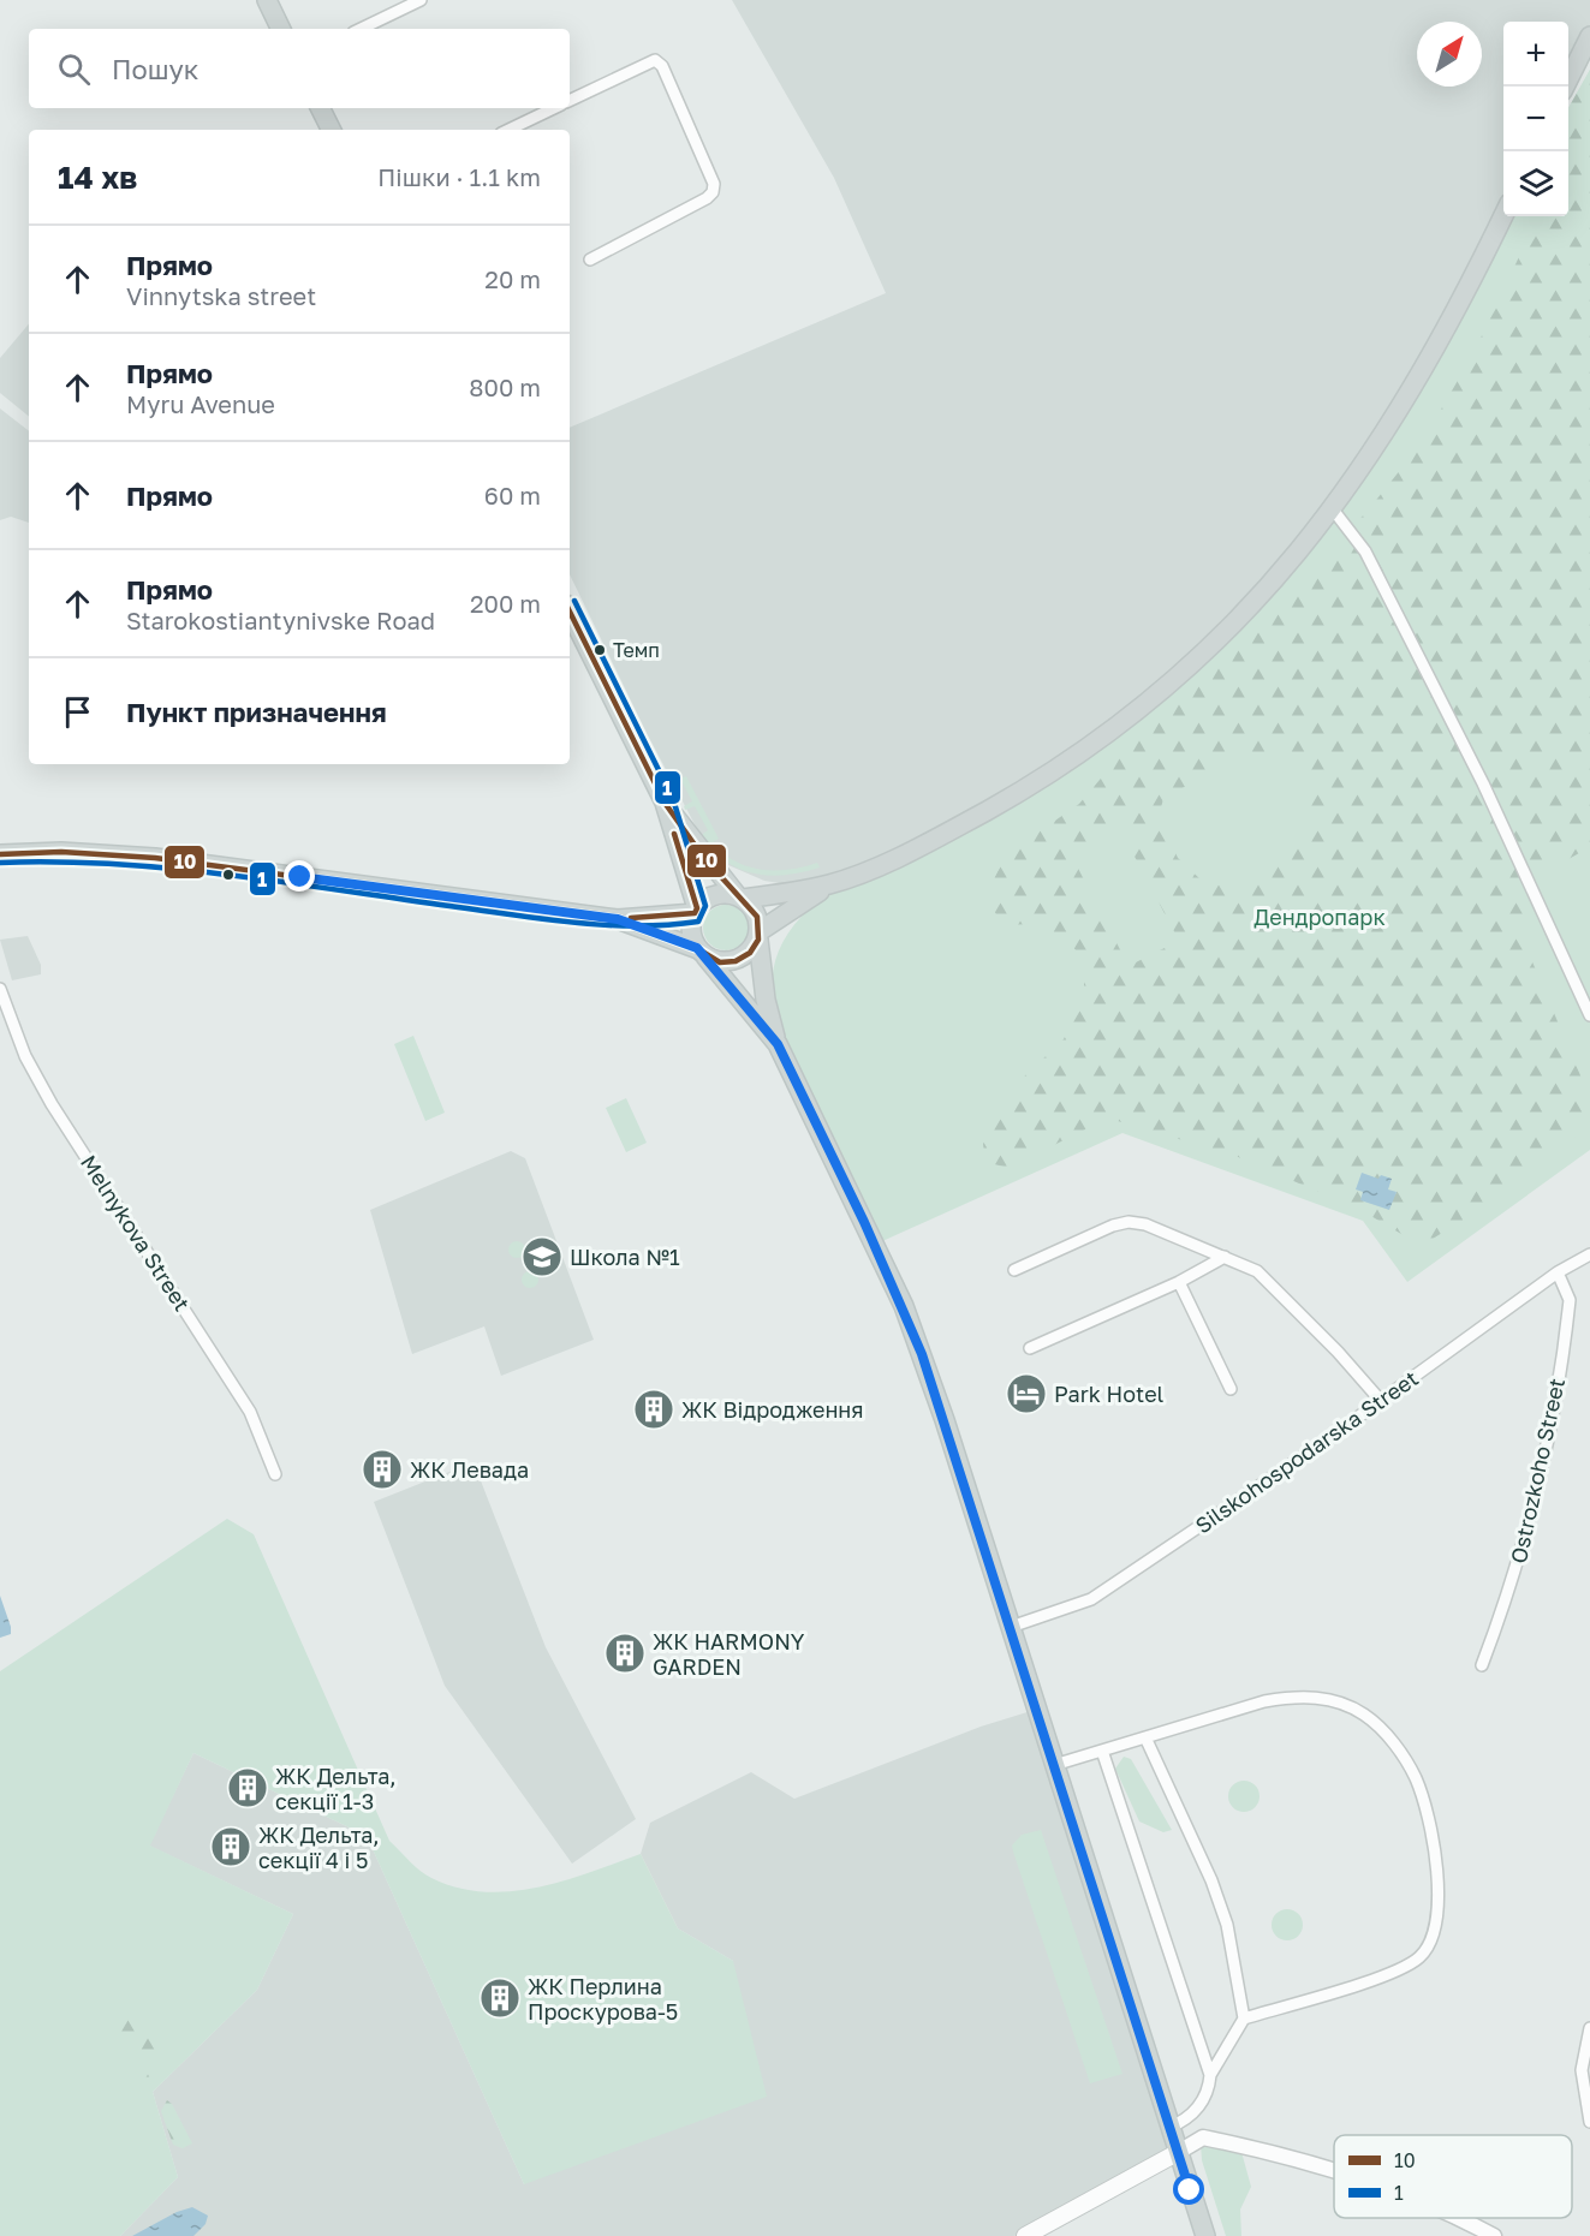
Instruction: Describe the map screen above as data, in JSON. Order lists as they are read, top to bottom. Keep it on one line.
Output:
{"streets":{"street":["Melnykova Street","Silskohospodarska Street","Ostrozkoho Street"]},"crossings":[["Silskohospodarska Street","Ostrozkoho Street"]],"parks":["Дендропарк"],"places":{"other":["Темп"],"school or university":["Школа №1"],"hotel":["Park Hotel"],"building":["ЖК Відродження","ЖК Левада","ЖК HARMONY GARDEN","ЖК Дельта, секції 1-3","ЖК Дельта, секції 4 і 5","ЖК Перлина Проскурова-5"]},"lines":["transit line 1","transit line 10"],"legend":["10","1"],"north":"top right","page":{"map_buttons":["+","−"],"search":"Пошук","heading":["14 хв","Пішки · 1.1 km"],"list":[["Прямо","Vinnytska street","20 m"],["Прямо","Myru Avenue","800 m"],["Прямо","60 m"],["Прямо","Starokostiantynivske Road","200 m"],"Пункт призначення"]}}
